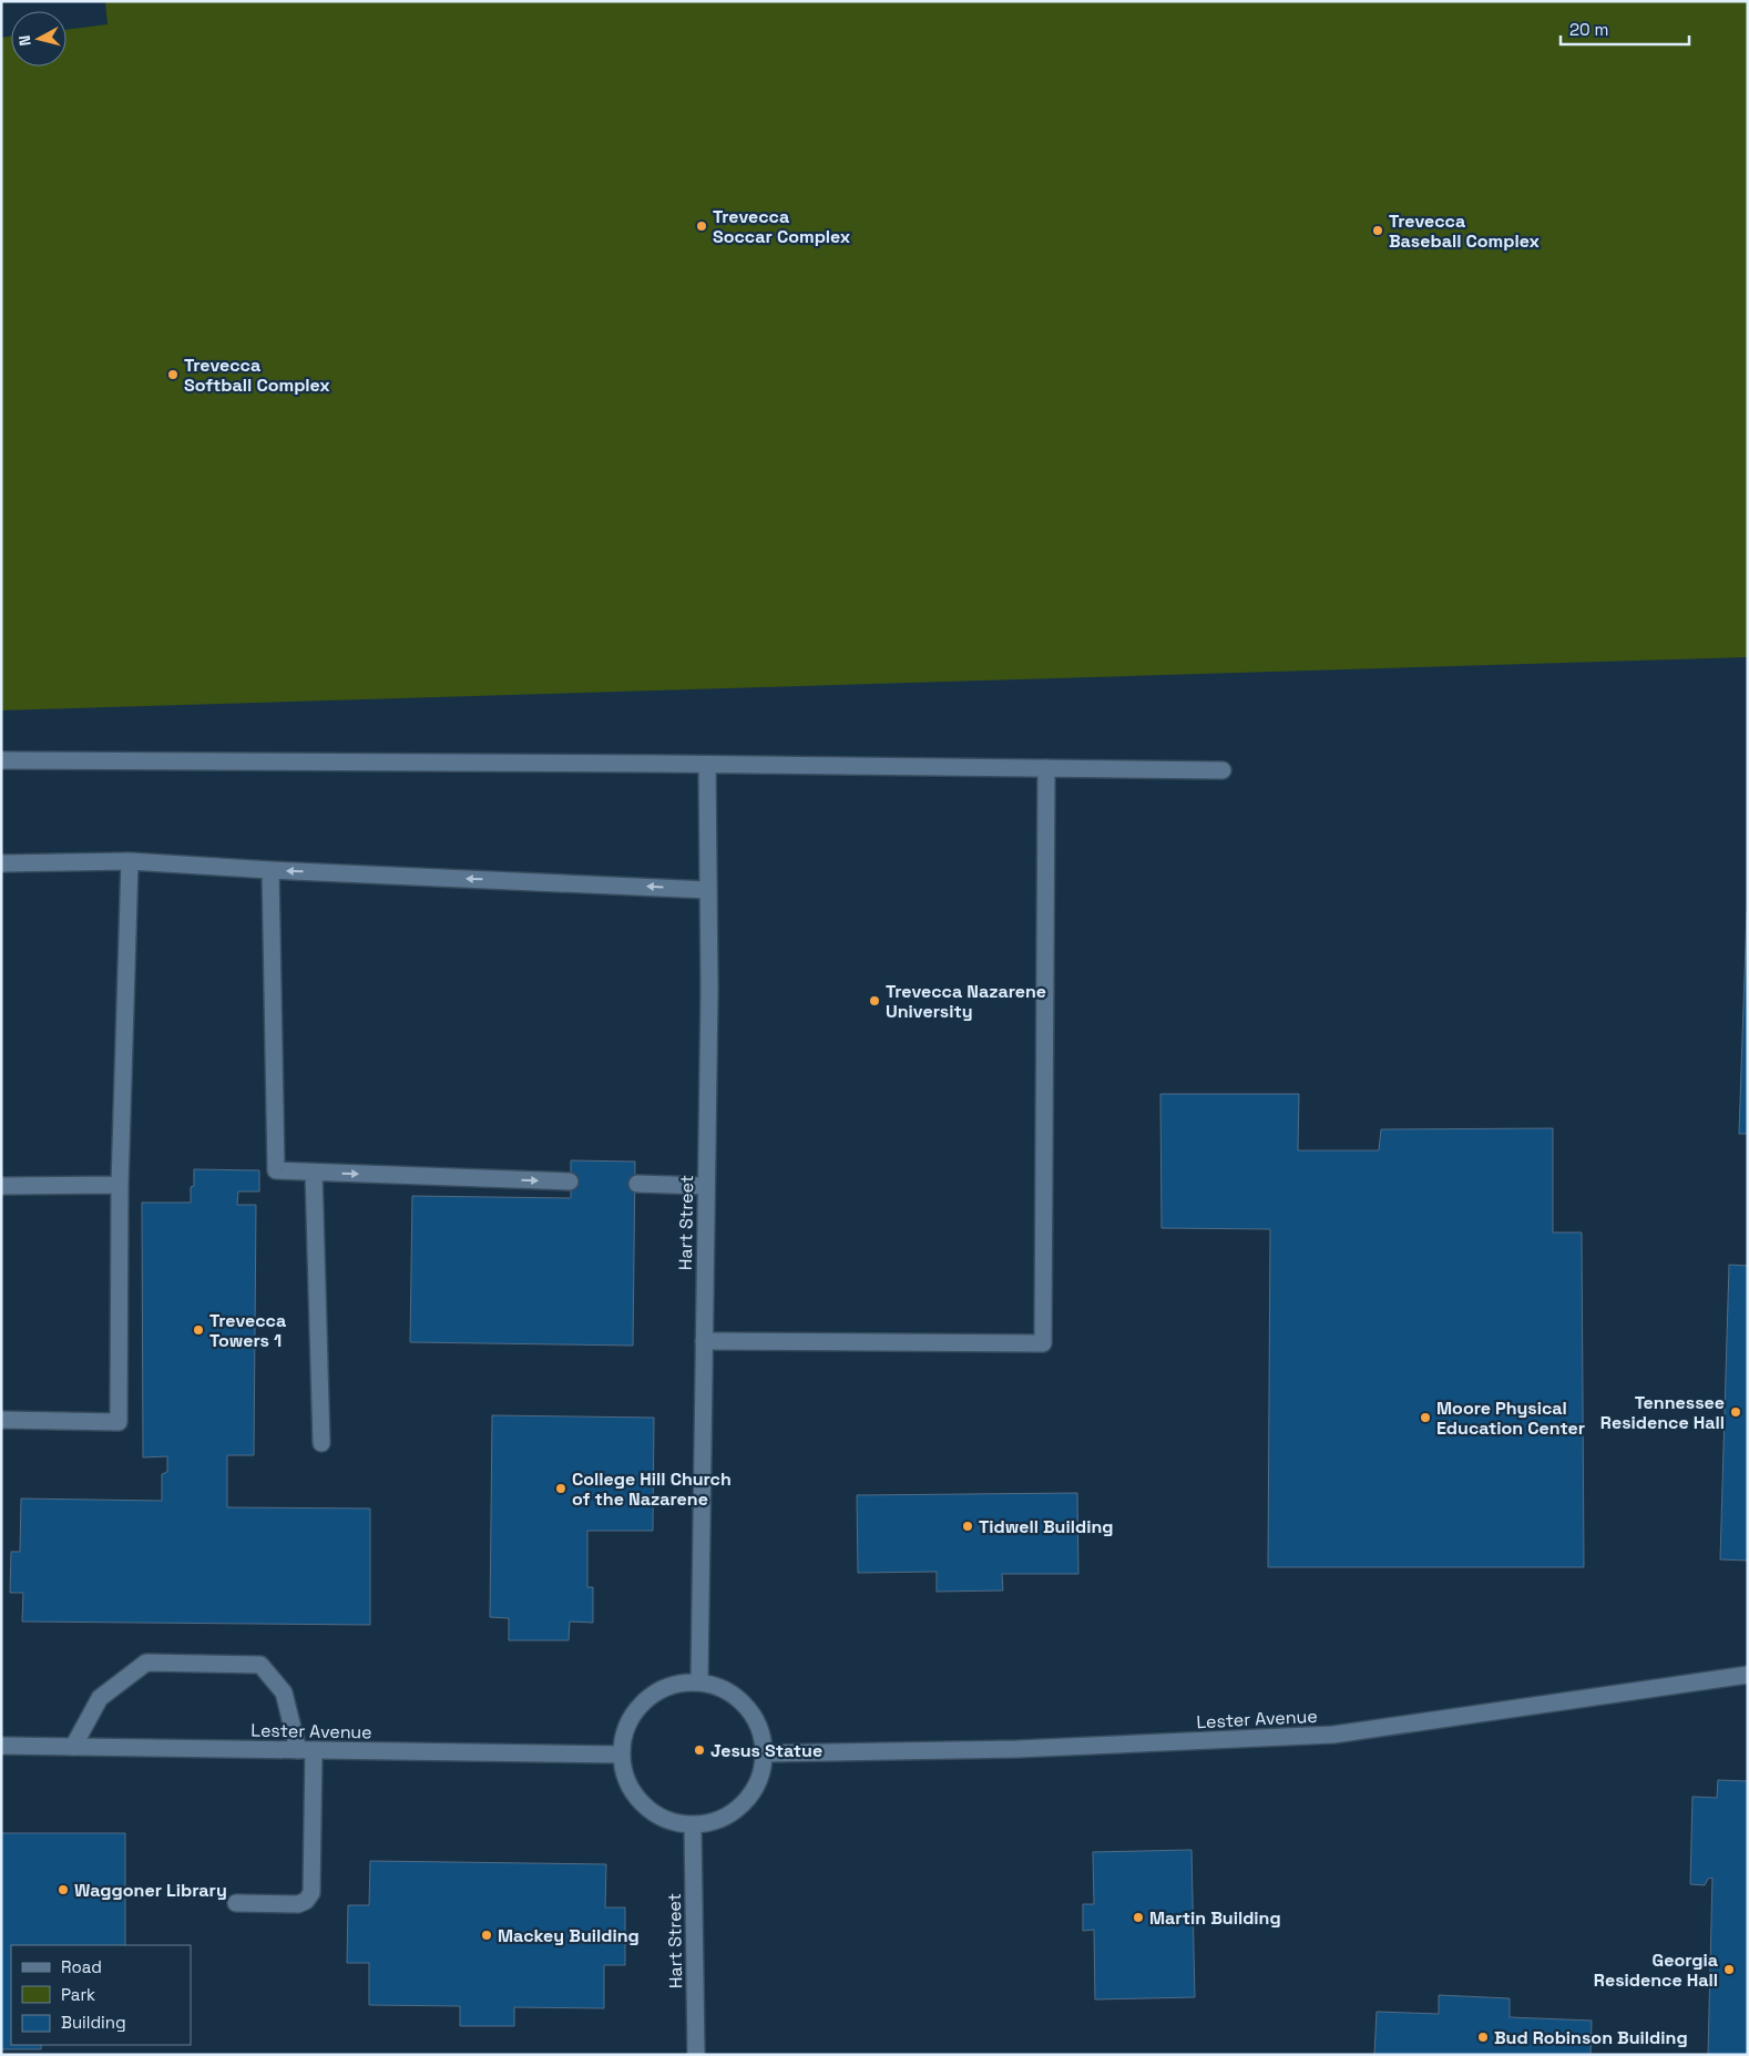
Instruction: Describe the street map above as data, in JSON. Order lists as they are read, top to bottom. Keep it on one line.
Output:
{"streets":{"street":["Hart Street","Lester Avenue"]},"crossings":[["Hart Street","Lester Avenue"]],"places":["Trevecca Soccar Complex","Trevecca Baseball Complex","Trevecca Softball Complex","Trevecca Nazarene University","Trevecca Towers 1","Tennessee Residence Hall","Moore Physical Education Center","College Hill Church of the Nazarene","Tidwell Building","Jesus Statue","Waggoner Library","Martin Building","Mackey Building","Georgia Residence Hall","Bud Robinson Building"],"legend":["Road","Park","Building"],"scale_bar":"20 m","north":"left"}
